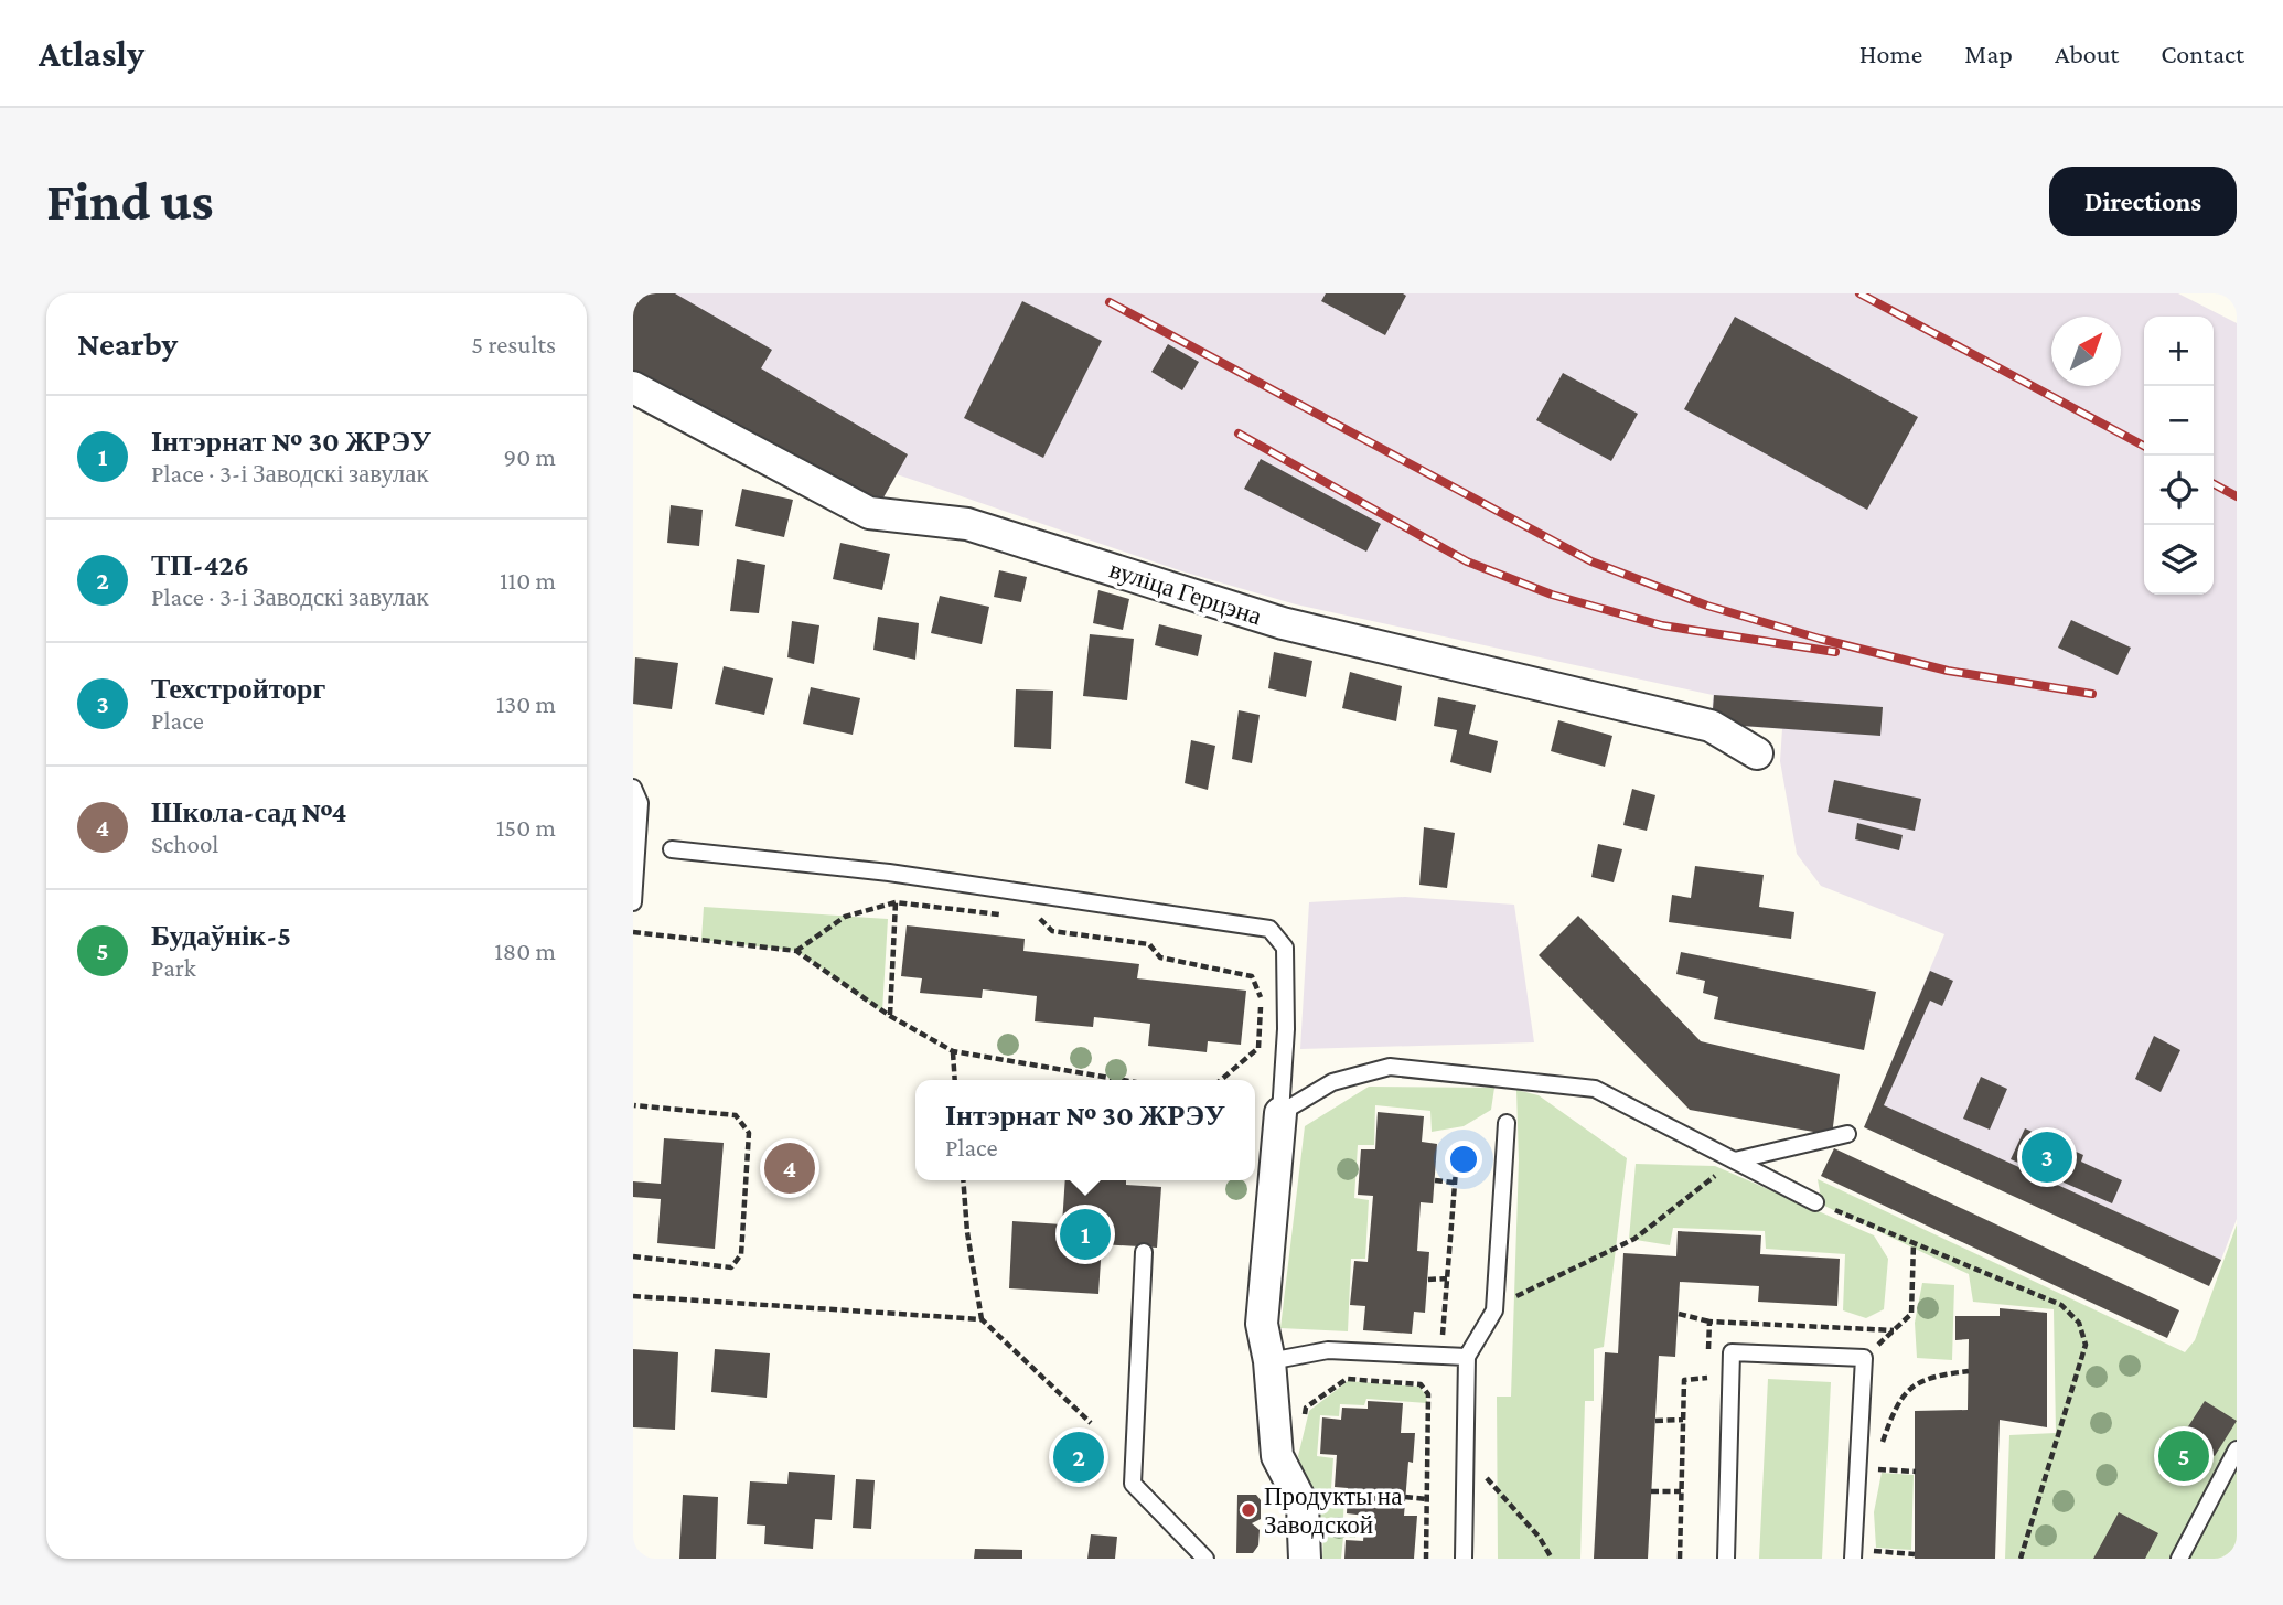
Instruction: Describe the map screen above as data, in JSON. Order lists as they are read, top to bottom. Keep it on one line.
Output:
{"streets":{"street":["вуліца Герцэна"]},"places":["Продукты на Заводской"],"north":"top right","page":{"header":"Atlasly","nav":["Home","Map","About","Contact"],"buttons":"Directions","title":"Find us","heading":["Nearby","5 results"],"map_buttons":["+","−"],"list":[{"mark":"1","name":"Інтэрнат № 30 ЖРЭУ","note":"Place · 3-і Заводскі завулак","value":"90 m"},{"mark":"2","name":"ТП-426","note":"Place · 3-і Заводскі завулак","value":"110 m"},{"mark":"3","name":"Техстройторг","note":"Place","value":"130 m"},{"mark":"4","name":"Школа-сад №4","note":"School","value":"150 m"},{"mark":"5","name":"Будаўнік-5","note":"Park","value":"180 m"}],"popup":["Інтэрнат № 30 ЖРЭУ","Place"],"pins":["3","4","1","5","2"]}}
